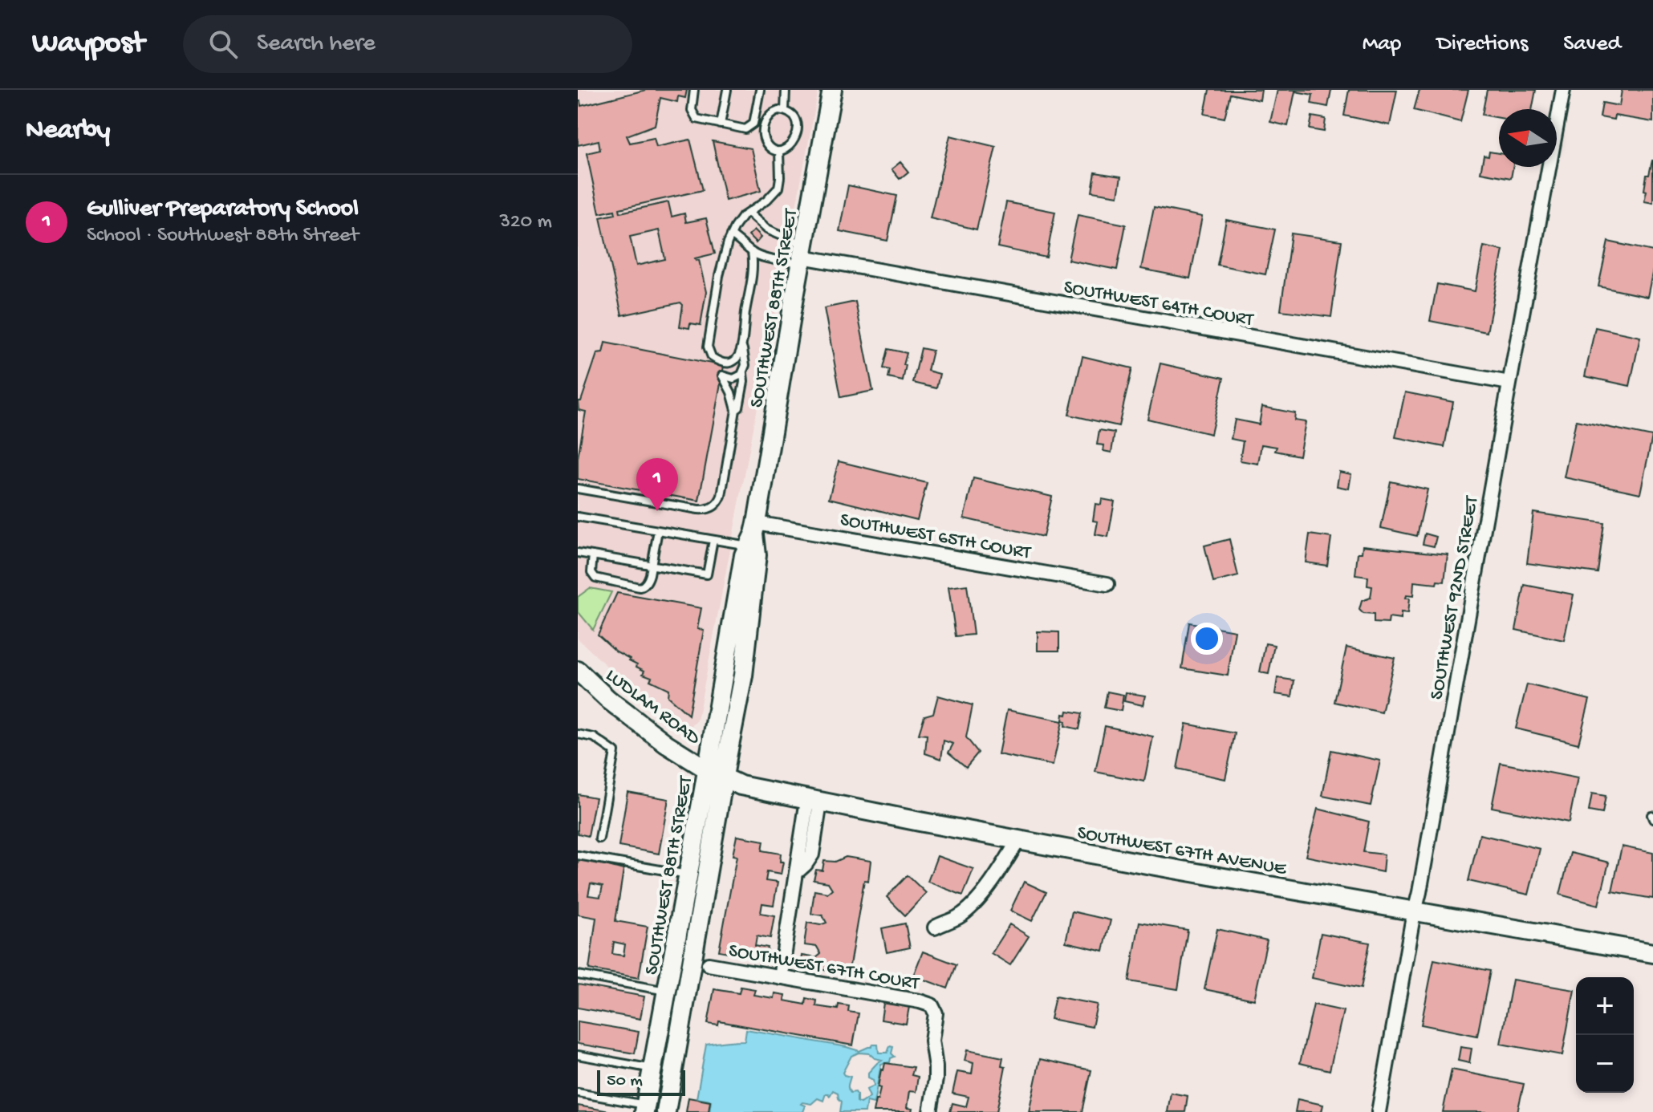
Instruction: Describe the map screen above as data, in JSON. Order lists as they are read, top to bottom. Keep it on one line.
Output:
{"streets":{"street":["SOUTHWEST 64TH COURT","SOUTHWEST 88TH STREET","SOUTHWEST 65TH COURT","SOUTHWEST 92ND STREET","LUDLAM ROAD","SOUTHWEST 67TH AVENUE","SOUTHWEST 67TH COURT"]},"crossings":[["SOUTHWEST 64TH COURT","SOUTHWEST 88TH STREET"],["SOUTHWEST 64TH COURT","SOUTHWEST 92ND STREET"],["SOUTHWEST 88TH STREET","SOUTHWEST 65TH COURT"],["SOUTHWEST 88TH STREET","LUDLAM ROAD"],["SOUTHWEST 88TH STREET","SOUTHWEST 67TH AVENUE"],["SOUTHWEST 92ND STREET","SOUTHWEST 67TH AVENUE"],["LUDLAM ROAD","SOUTHWEST 67TH AVENUE"]],"scale_bar":"50 m","north":"left","page":{"header":"Waypost","search":"Search here","nav":["Map","Directions","Saved"],"heading":"Nearby","list":[{"mark":"1","name":"Gulliver Preparatory School","note":"School · Southwest 88th Street","value":"320 m"}],"pins":"1","map_buttons":["+","−"],"scale":"50 m"}}
